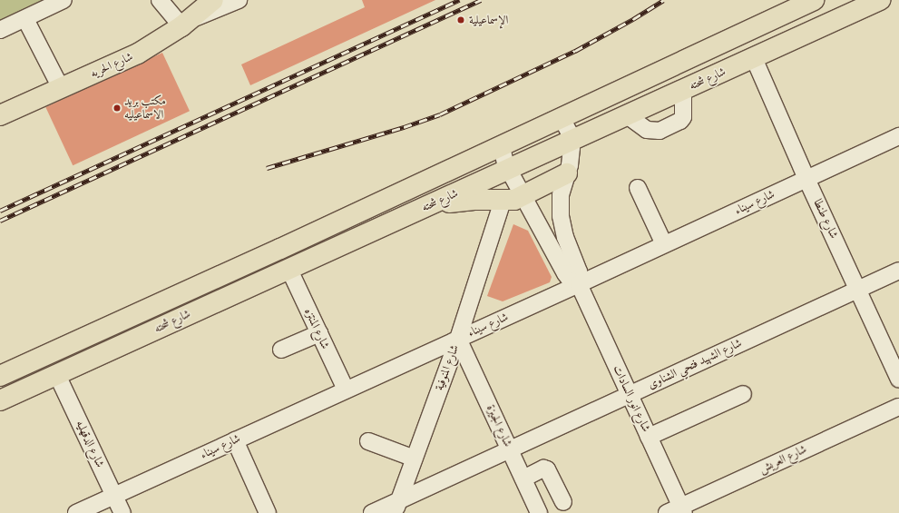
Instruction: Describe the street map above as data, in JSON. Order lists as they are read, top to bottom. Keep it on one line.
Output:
{"streets":{"main road":["شارع الحريه","شارع شحته"],"street":["شارع سيناء","شارع طنطا","شارع المنتزه","شارع الشهيد فتحي الشناوى","شارع المنوفية","شارع انور السادات","شارع الجيزة","شارع الدقهليه","شارع العريش"]},"crossings":[["شارع شحته","شارع طنطا"],["شارع شحته","شارع المنتزه"],["شارع شحته","شارع انور السادات"],["شارع شحته","شارع الدقهليه"],["شارع سيناء","شارع طنطا"],["شارع سيناء","شارع المنتزه"],["شارع سيناء","شارع المنوفية"],["شارع سيناء","شارع انور السادات"],["شارع سيناء","شارع الجيزة"],["شارع سيناء","شارع الدقهليه"],["شارع طنطا","شارع الشهيد فتحي الشناوى"],["شارع الشهيد فتحي الشناوى","شارع المنوفية"],["شارع الشهيد فتحي الشناوى","شارع انور السادات"],["شارع الشهيد فتحي الشناوى","شارع الجيزة"],["شارع المنوفية","شارع الجيزة"],["شارع انور السادات","شارع العريش"]],"places":["الإسماعيلية","مكتب بريد الاسماعيليه"]}
